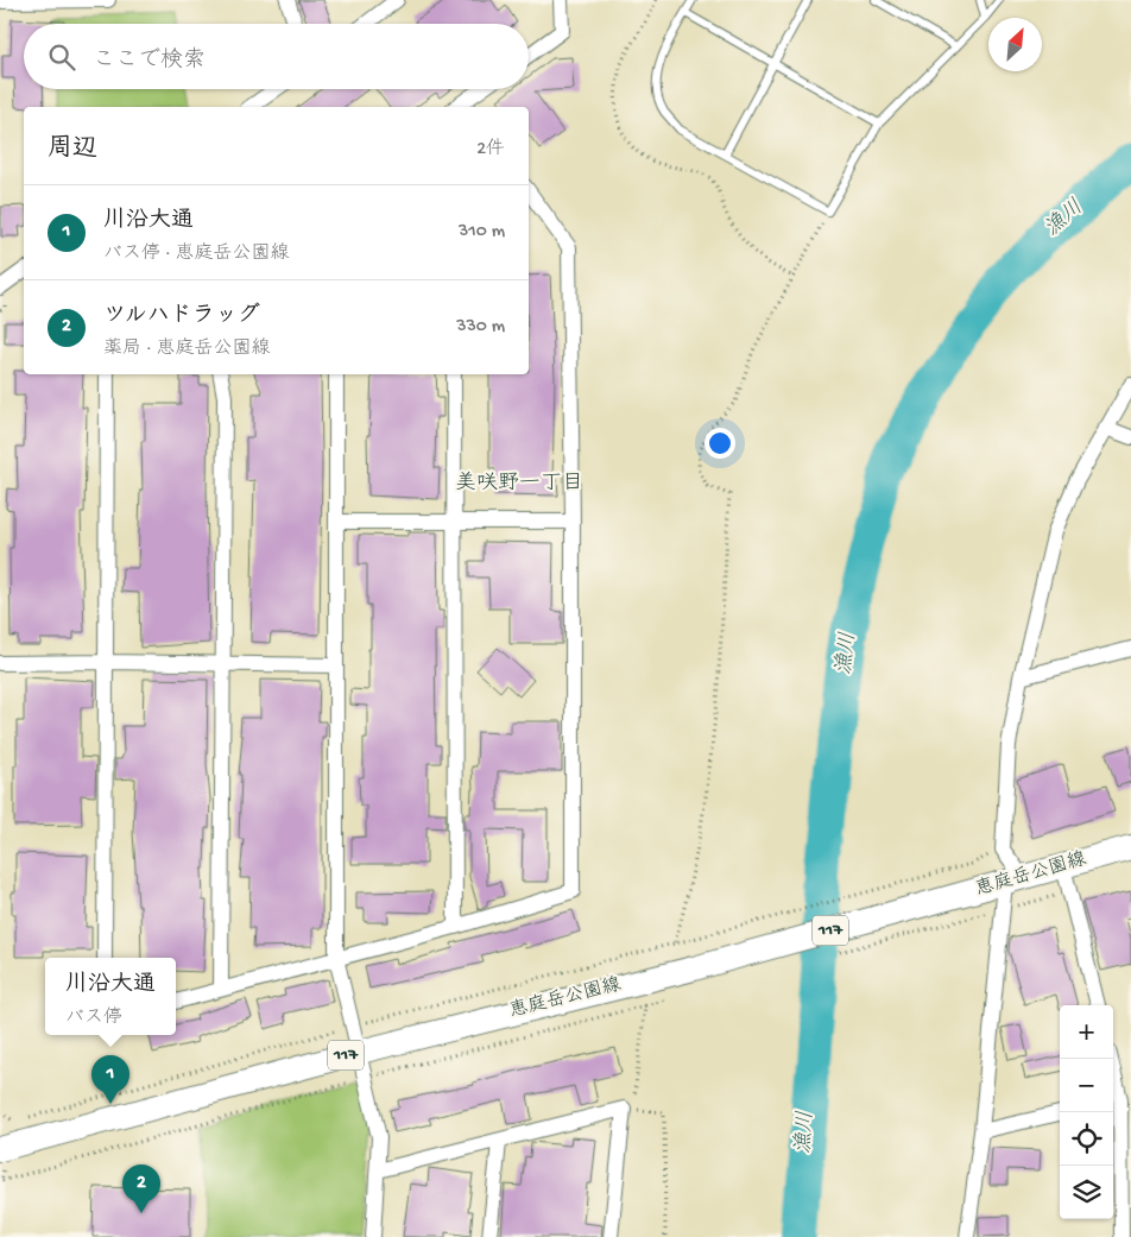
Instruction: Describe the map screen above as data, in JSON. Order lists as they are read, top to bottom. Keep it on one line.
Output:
{"streets":{"main road":["恵庭岳公園線","117"]},"districts":["美咲野一丁目"],"water":["漁川"],"north":"top right","page":{"search":"ここで検索","heading":["周辺","2件"],"list":[{"mark":"1","name":"川沿大通","note":"バス停 · 恵庭岳公園線","value":"310 m"},{"mark":"2","name":"ツルハドラッグ","note":"薬局 · 恵庭岳公園線","value":"330 m"}],"popup":["川沿大通","バス停"],"map_buttons":["+","−"],"pins":["1","2"]}}
